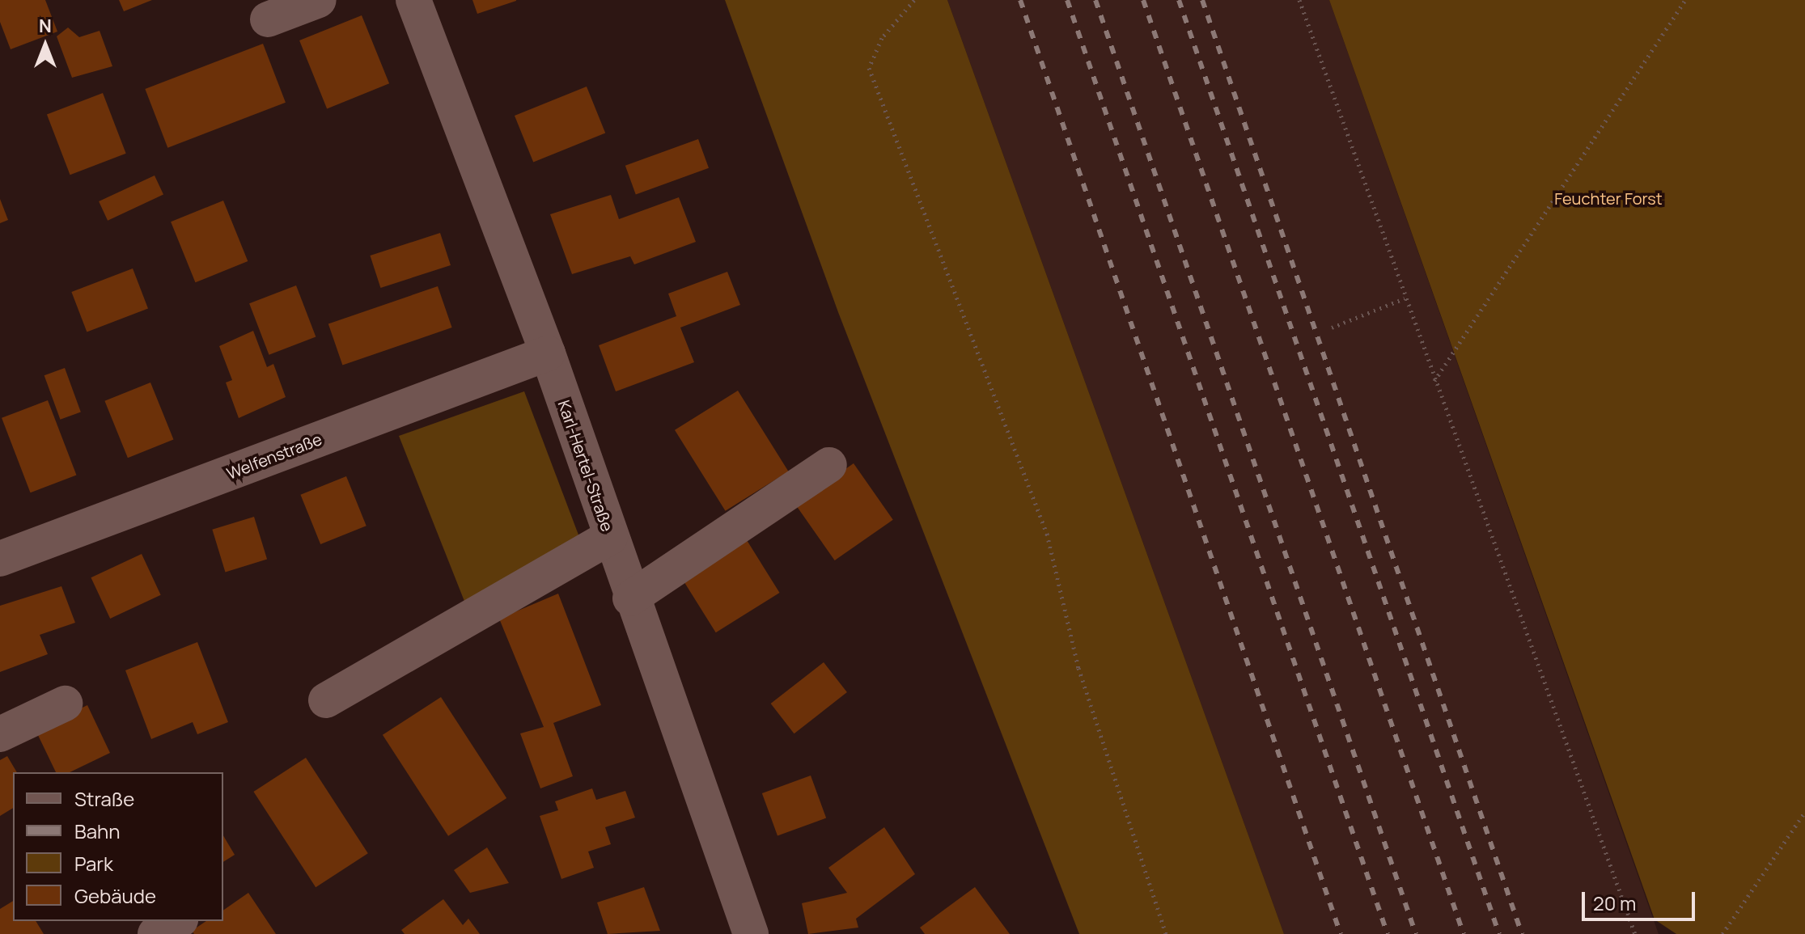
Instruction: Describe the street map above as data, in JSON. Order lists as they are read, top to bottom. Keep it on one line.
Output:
{"streets":{"street":["Welfenstraße","Karl-Hertel-Straße"]},"crossings":[["Welfenstraße","Karl-Hertel-Straße"]],"parks":["Feuchter Forst"],"legend":["Straße","Bahn","Park","Gebäude"],"scale_bar":"20 m","north":"top"}
